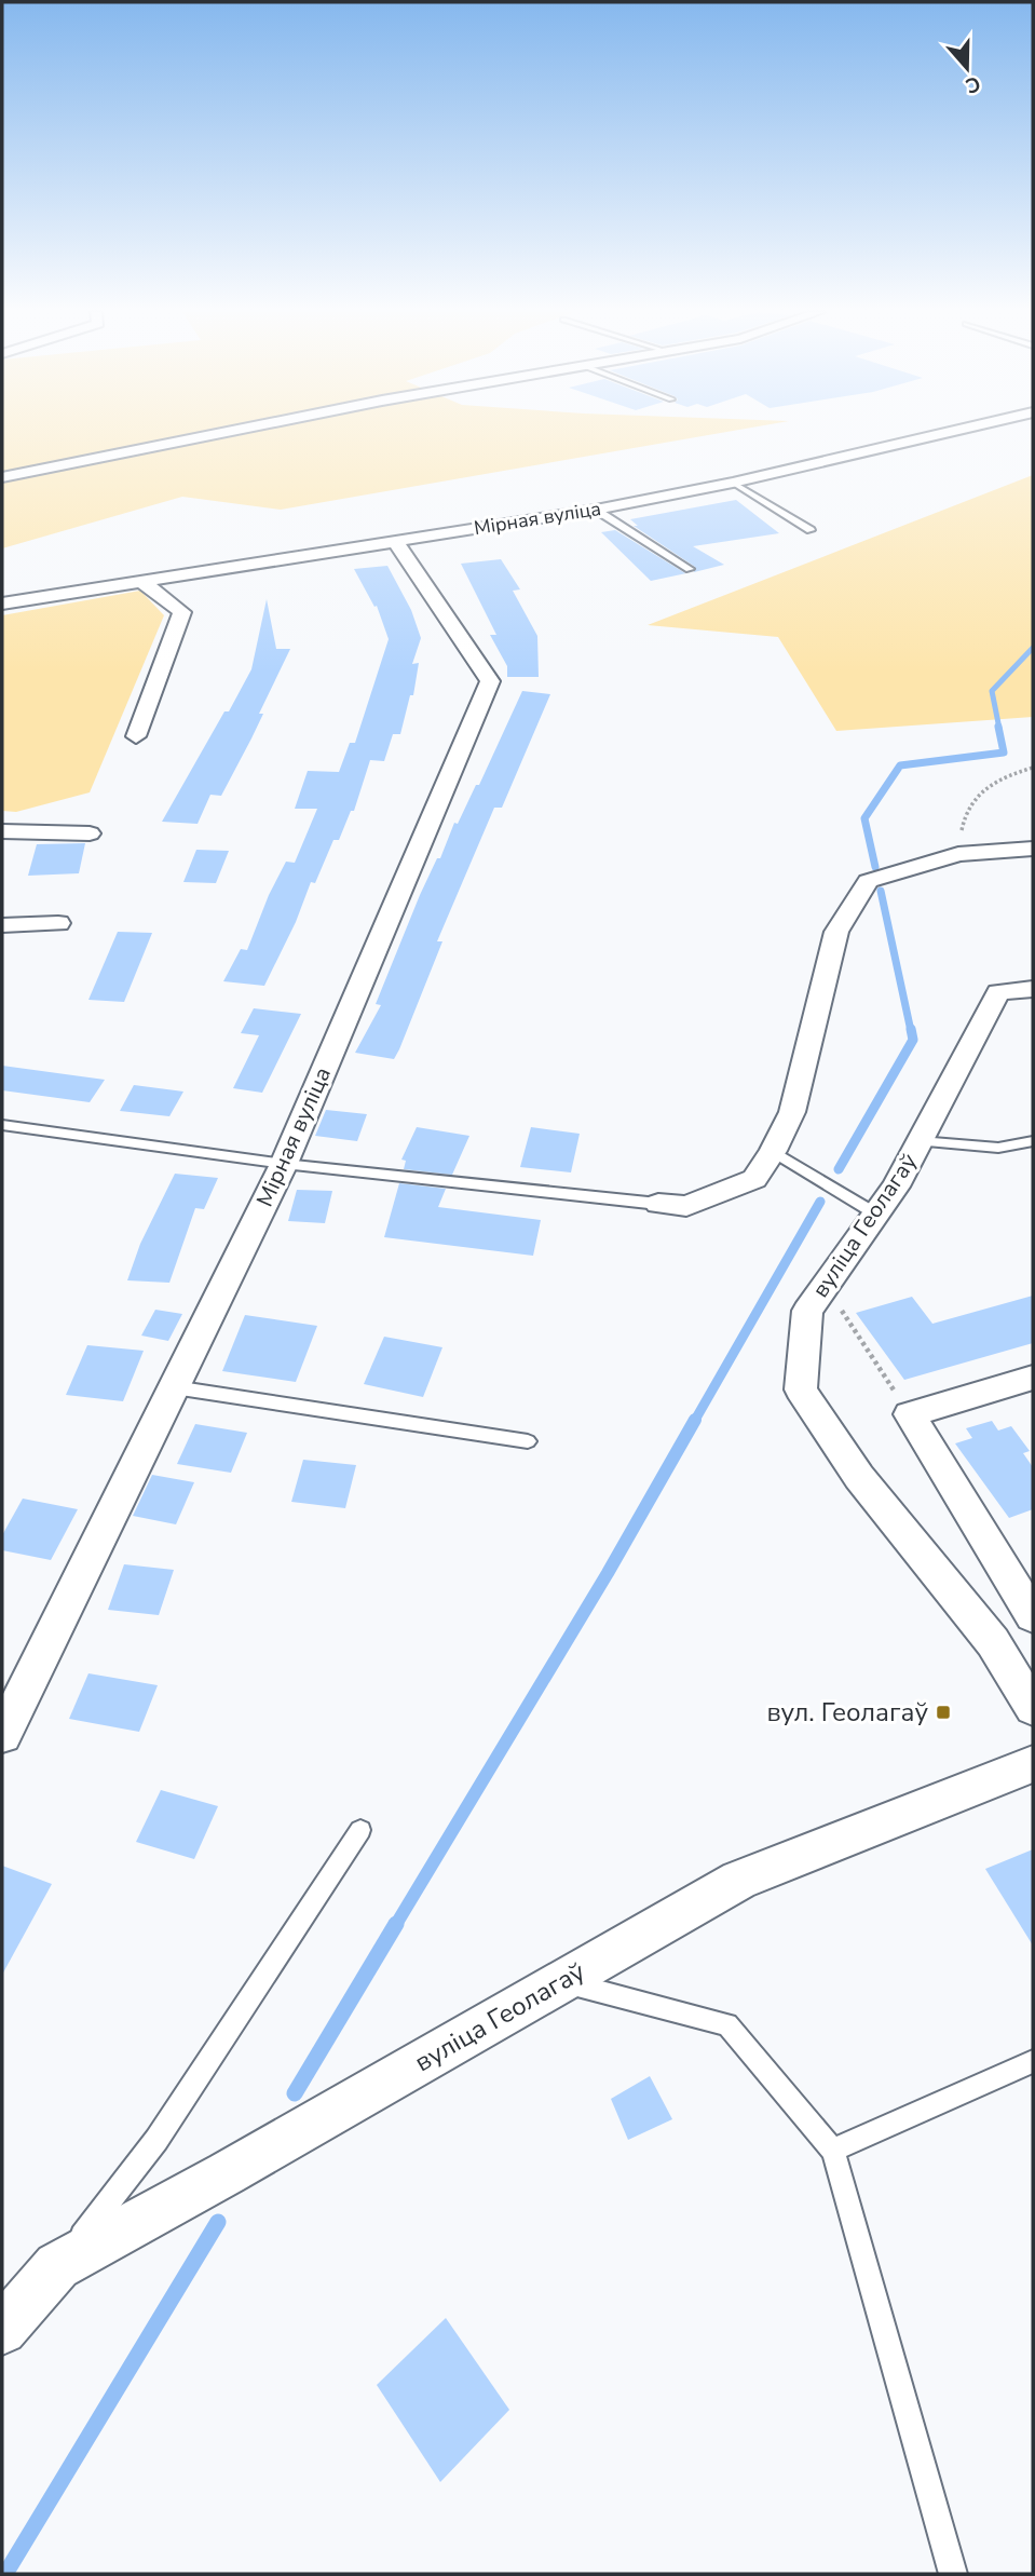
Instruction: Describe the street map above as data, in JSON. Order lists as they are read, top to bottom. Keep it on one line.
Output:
{"streets":{"street":["Мірная вуліца","вуліца Геолагаў"]},"places":{"transit":["вул. Геолагаў"]},"north":"bottom"}
